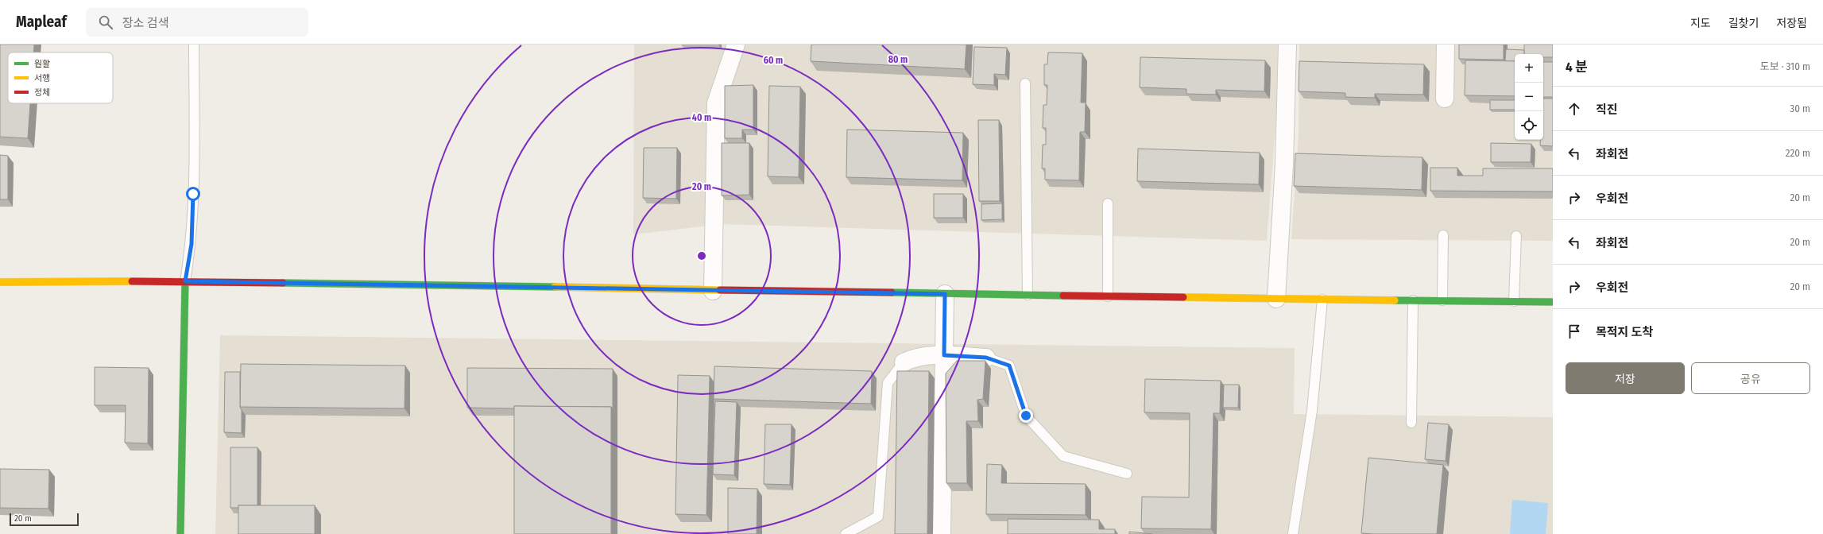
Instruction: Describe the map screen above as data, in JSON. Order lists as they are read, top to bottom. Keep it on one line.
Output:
{"legend":["원활","서행","정체"],"scale_bar":"20 m","page":{"header":"Mapleaf","search":"장소 검색","nav":["지도","길찾기","저장됨"],"heading":["4 분","도보 · 310 m"],"map_buttons":["+","−"],"list":[["직진","30 m"],["좌회전","220 m"],["우회전","20 m"],["좌회전","20 m"],["우회전","20 m"],"목적지 도착"],"buttons":["저장","공유"],"scale":"20 m"},"rings":["80 m","60 m","40 m","20 m"]}
